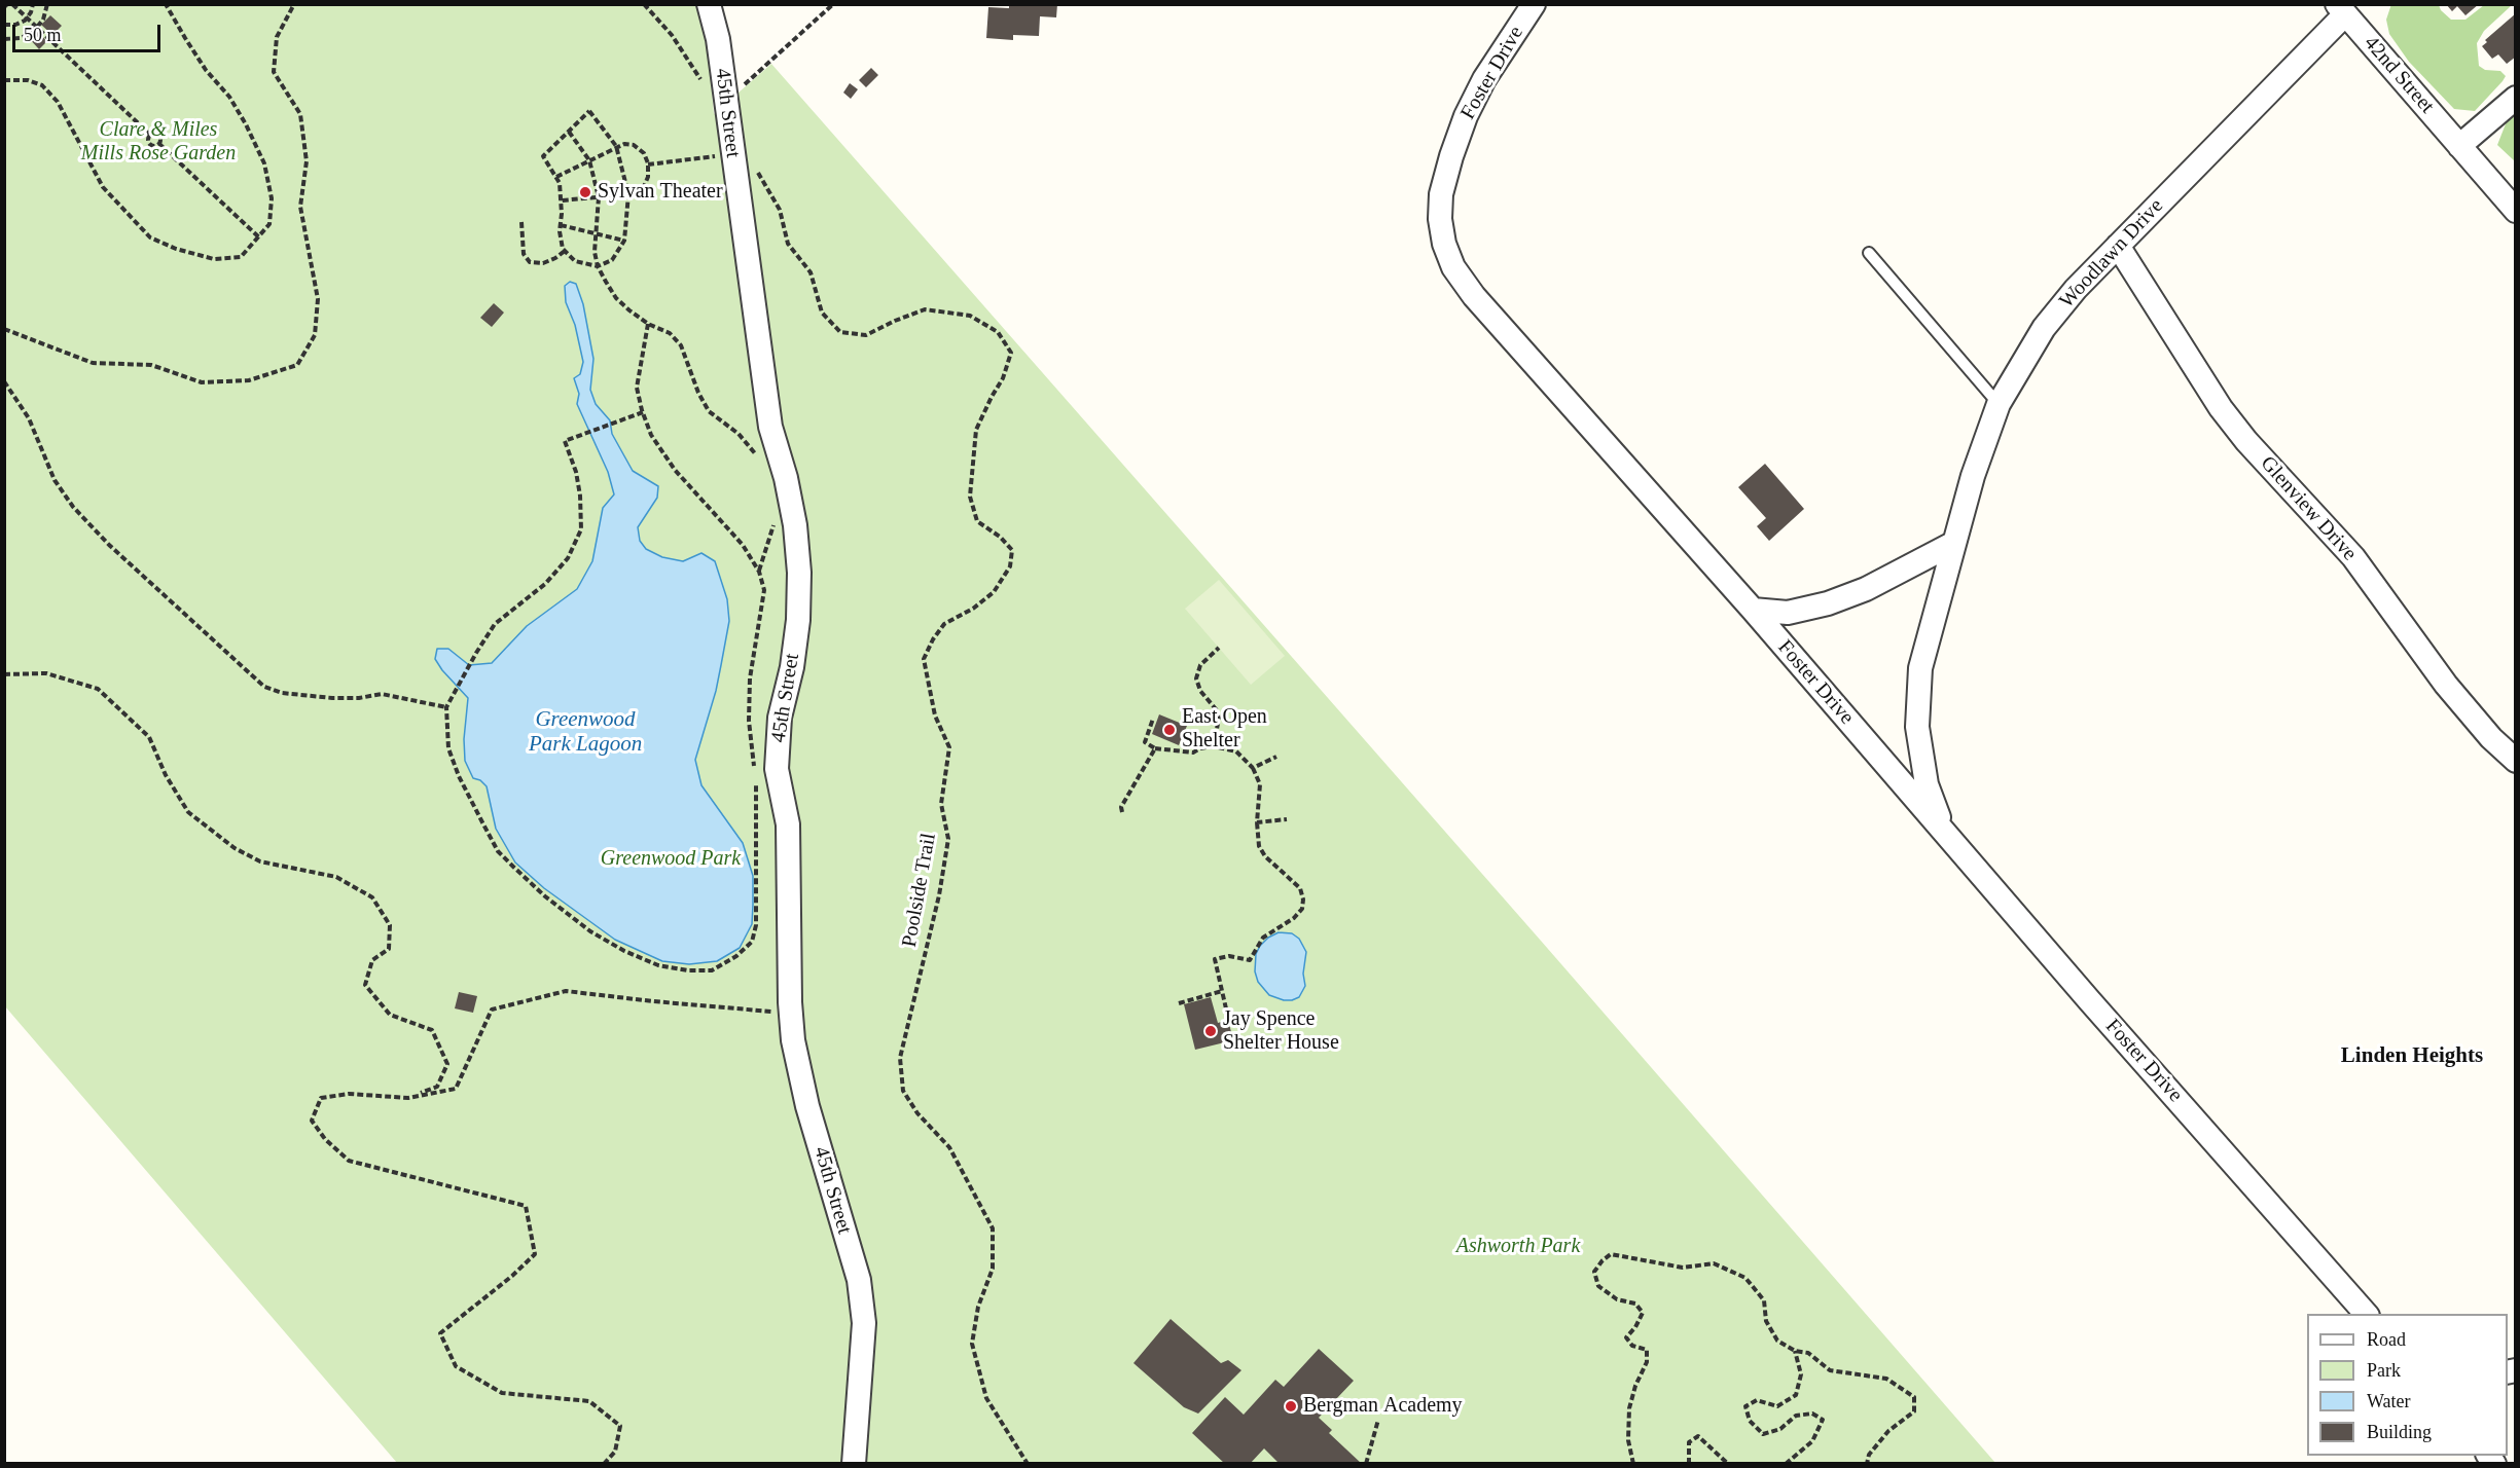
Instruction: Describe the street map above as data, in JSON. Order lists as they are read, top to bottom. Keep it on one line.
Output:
{"streets":{"street":["Foster Drive","42nd Street","45th Street","Woodlawn Drive","Glenview Drive"],"path":["Poolside Trail"]},"crossings":[["Foster Drive","Woodlawn Drive"],["42nd Street","Woodlawn Drive"],["Woodlawn Drive","Glenview Drive"]],"districts":["Linden Heights"],"water":["Greenwood Park Lagoon"],"parks":["Clare & Miles Mills Rose Garden","Greenwood Park","Ashworth Park"],"places":["Sylvan Theater","East Open Shelter","Jay Spence Shelter House","Bergman Academy"],"legend":["Road","Park","Water","Building"],"scale_bar":"50 m"}
